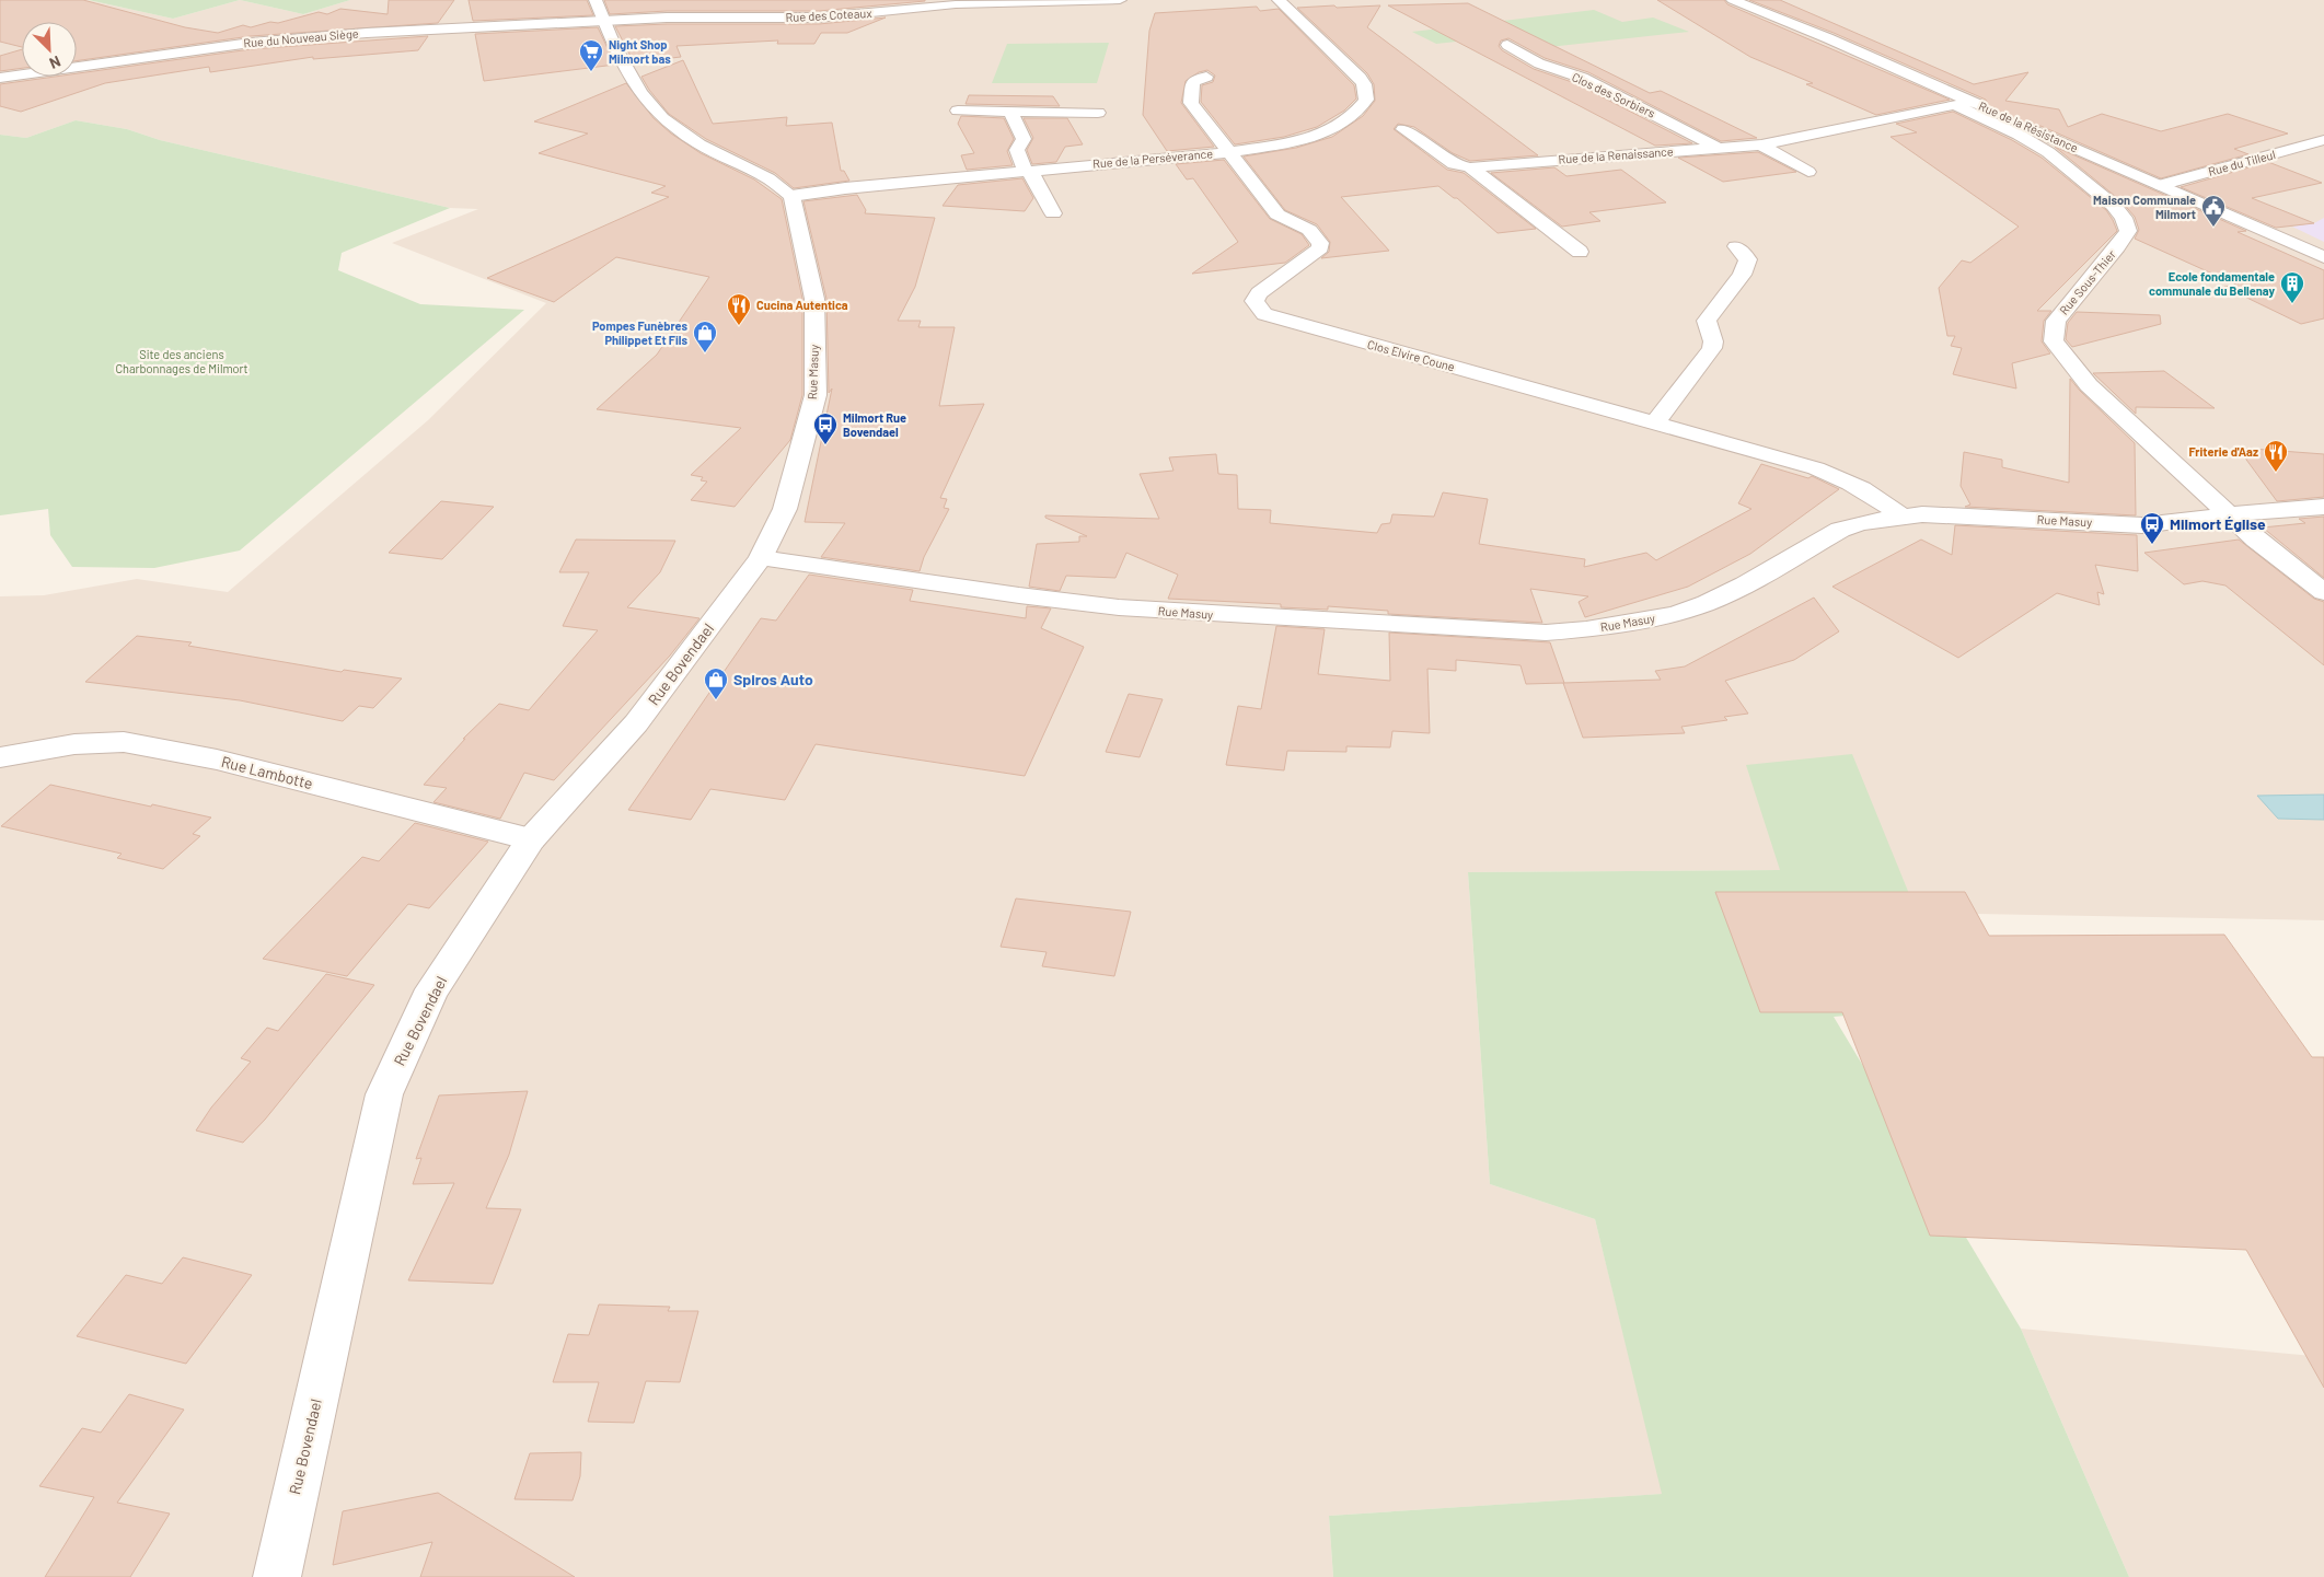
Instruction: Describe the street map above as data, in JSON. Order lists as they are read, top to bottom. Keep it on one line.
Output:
{"streets":{"street":["Rue des Coteaux","Rue du Nouveau Siège","Clos des Sorbiers","Rue de la Résistance","Rue de la Renaissance","Rue de la Perséverance","Rue du Tilleul","Rue Sous-Thier","Clos Elvire Coune","Rue Masuy","Rue Bovendael","Rue Lambotte"]},"crossings":[["Rue des Coteaux","Rue du Nouveau Siège"],["Clos des Sorbiers","Rue de la Renaissance"],["Rue de la Résistance","Rue de la Renaissance"],["Rue de la Résistance","Rue du Tilleul"],["Rue de la Résistance","Rue Sous-Thier"],["Rue de la Renaissance","Rue Sous-Thier"],["Rue de la Perséverance","Clos Elvire Coune"],["Rue de la Perséverance","Rue Masuy"],["Rue Sous-Thier","Rue Masuy"],["Clos Elvire Coune","Rue Masuy"],["Rue Masuy","Rue Bovendael"],["Rue Bovendael","Rue Lambotte"]],"parks":["Site des anciens Charbonnages de Milmort"],"places":{"supermarket":["Night Shop Milmort bas"],"public building":["Maison Communale Milmort"],"building":["Ecole fondamentale communale du Bellenay"],"restaurant":["Cucina Autentica","Friterie d'Aaz"],"shop":["Pompes Funèbres Philippet Et Fils","Spiros Auto"],"bus stop":["Milmort Rue Bovendael","Milmort Église"]},"north":"bottom right"}
